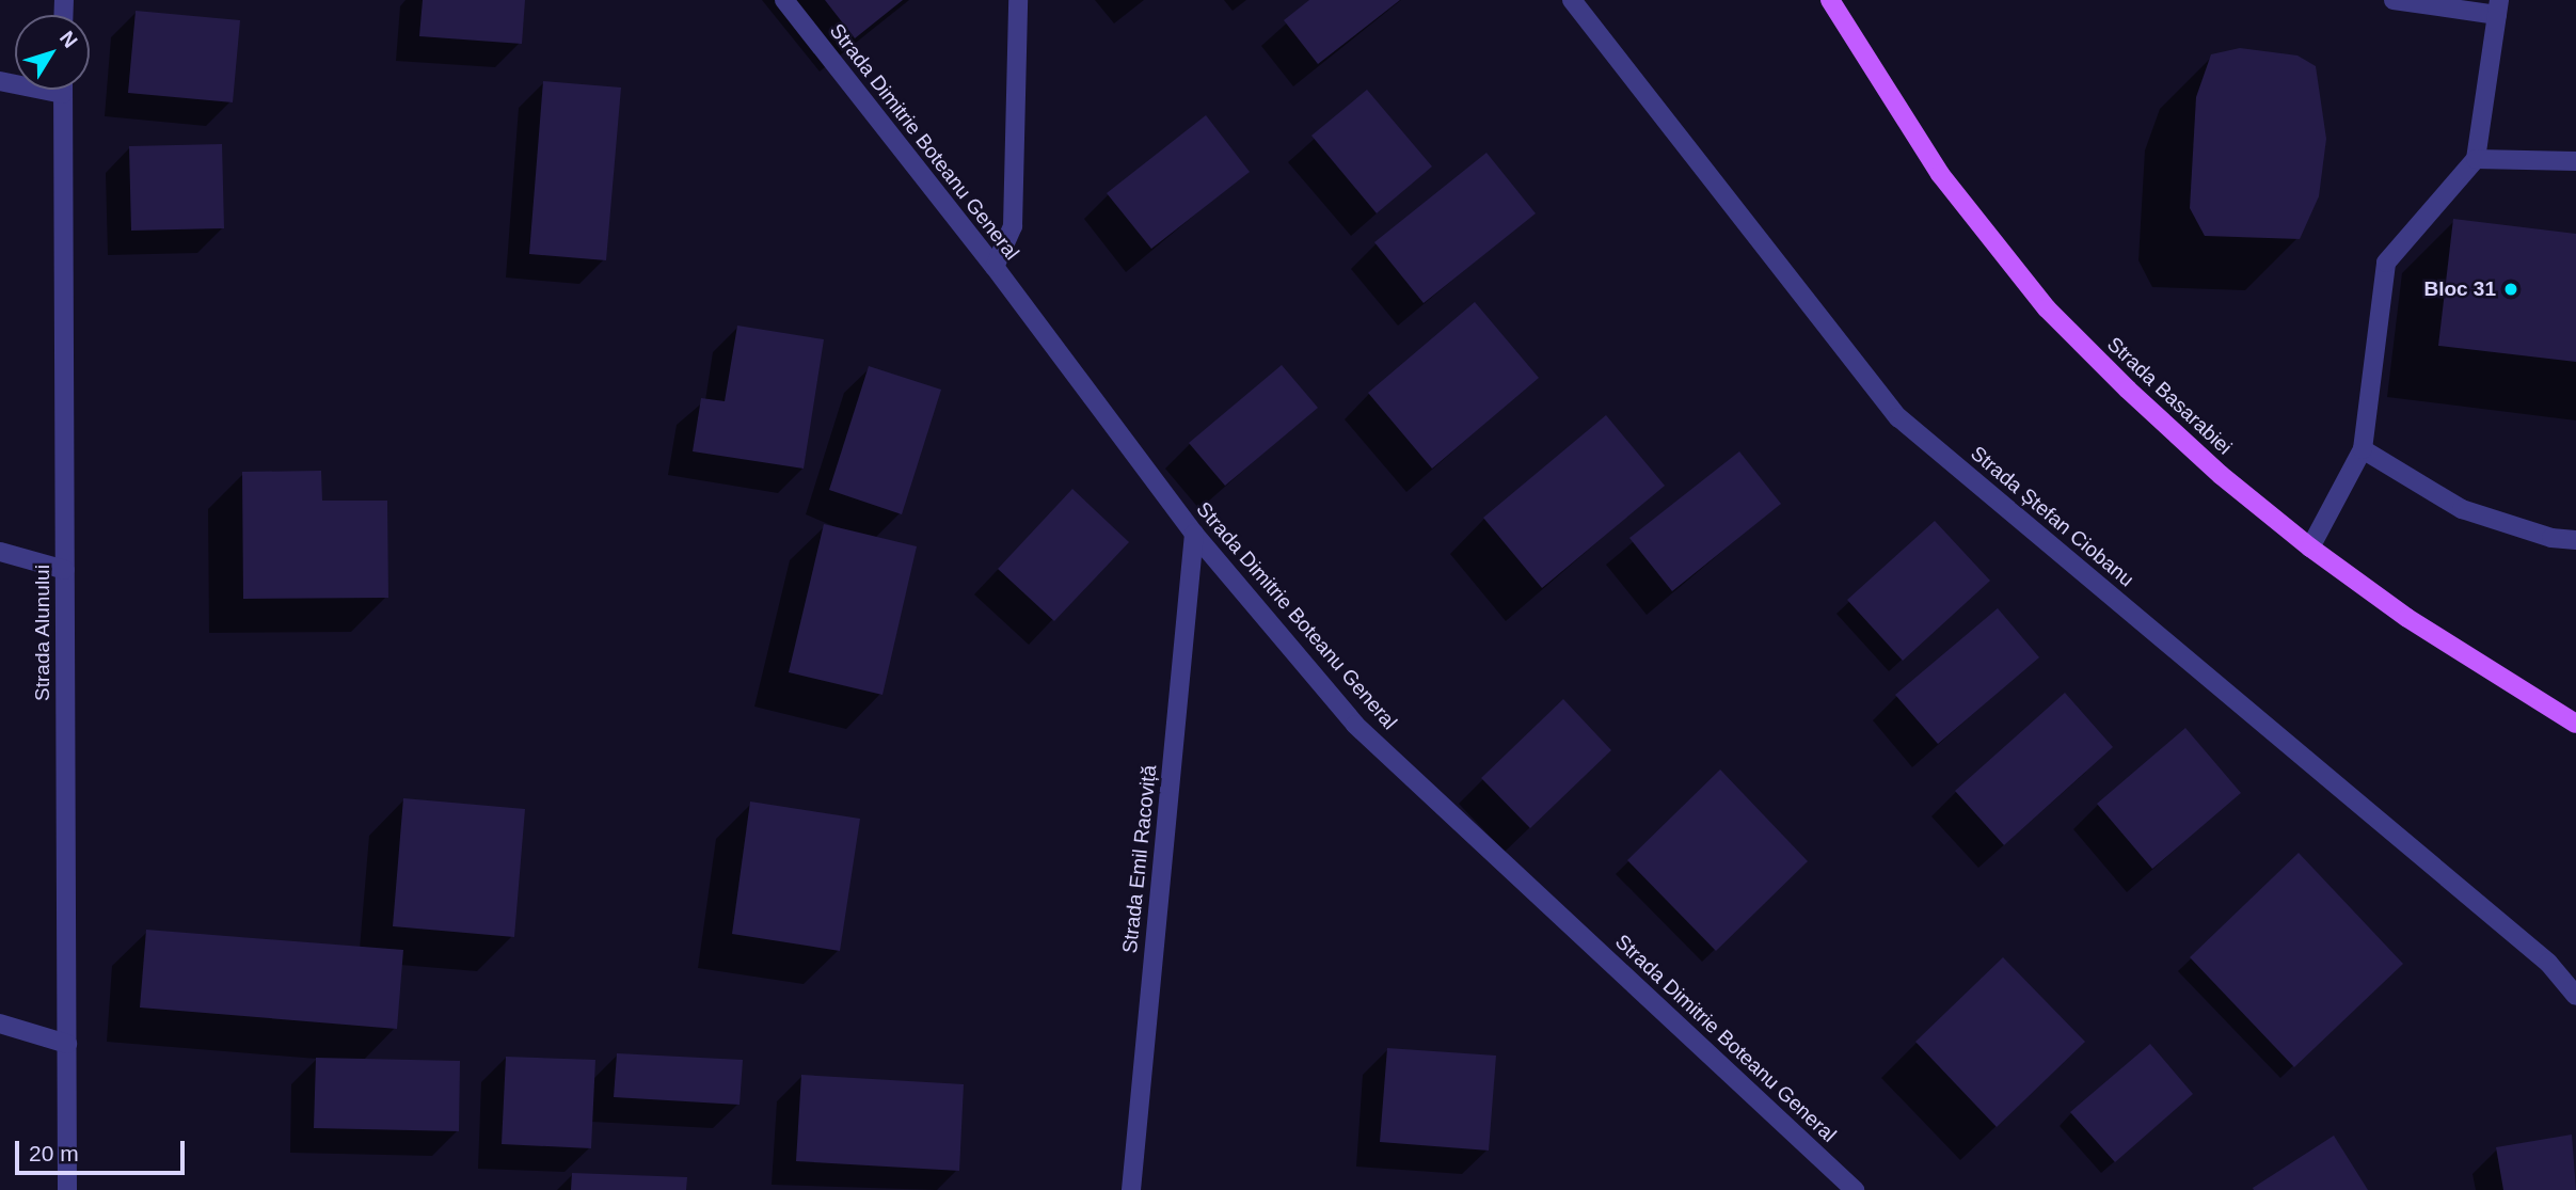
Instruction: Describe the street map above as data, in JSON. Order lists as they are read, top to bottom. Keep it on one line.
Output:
{"streets":{"main road":["Strada Basarabiei"],"street":["Strada Dimitrie Boteanu General","Strada Ștefan Ciobanu","Strada Alunului","Strada Emil Racoviță"]},"crossings":[["Strada Dimitrie Boteanu General","Strada Emil Racoviță"]],"places":["Bloc 31"],"scale_bar":"20 m","north":"top right"}
